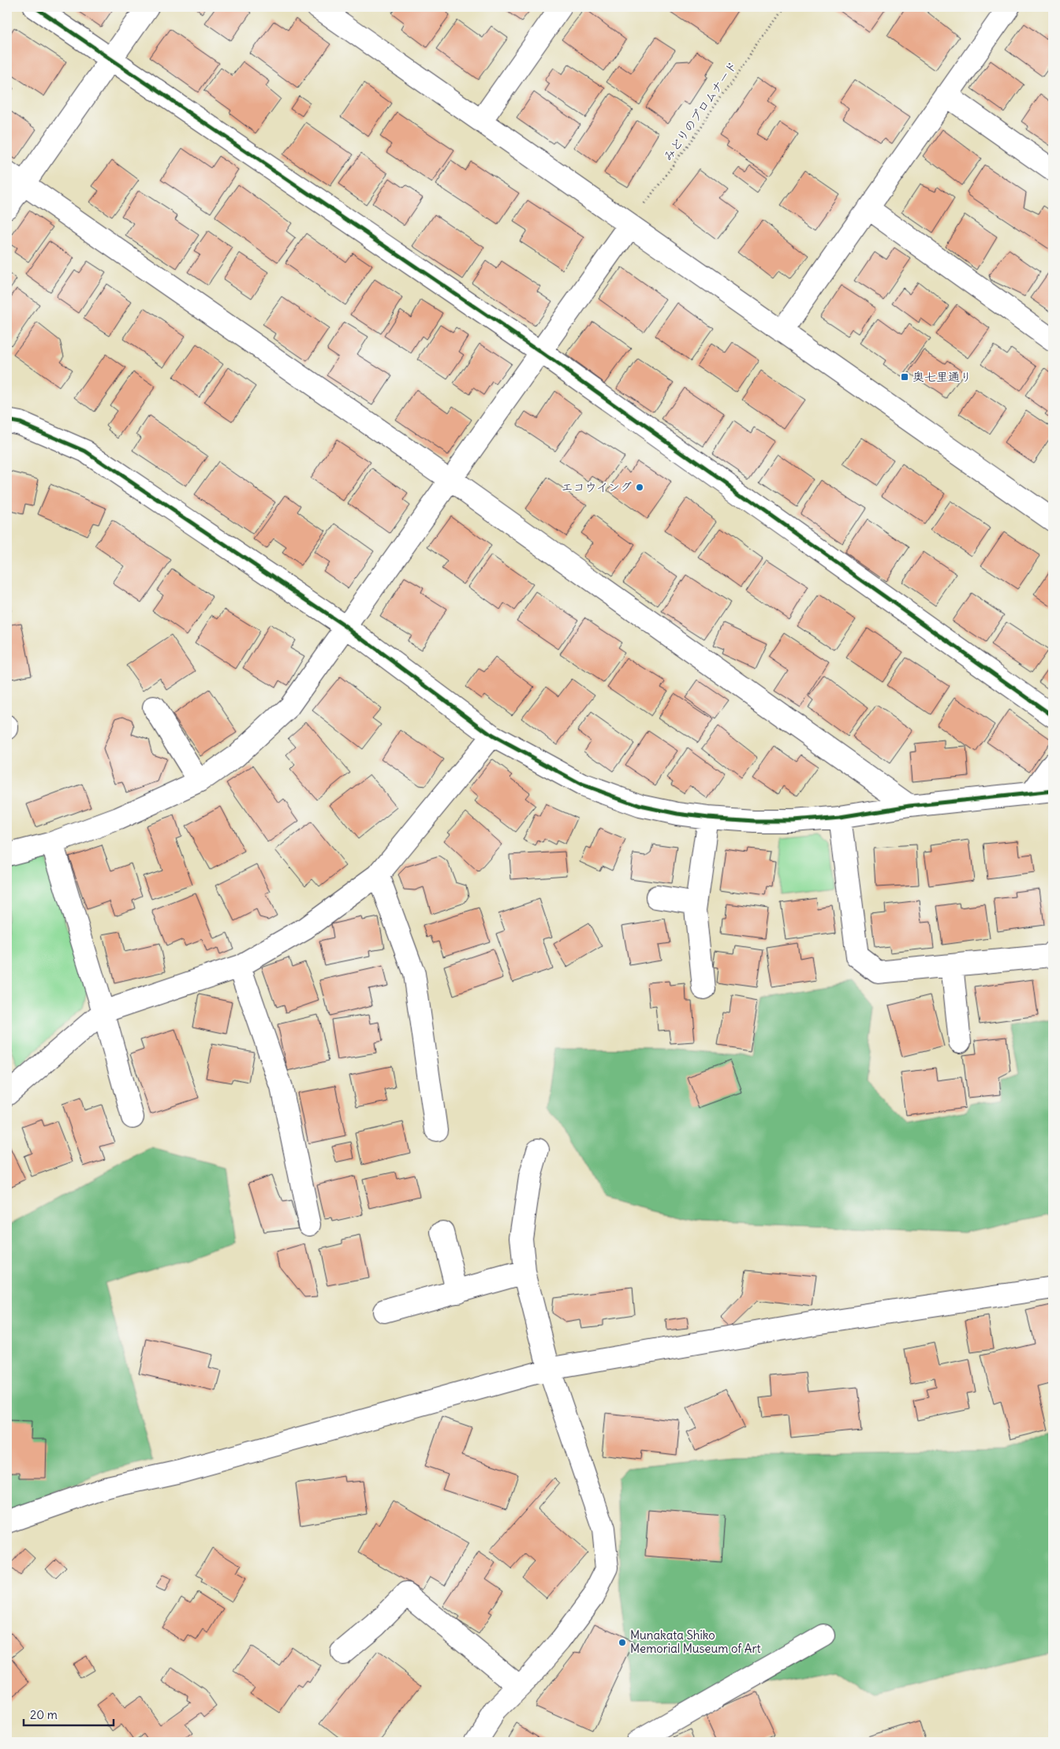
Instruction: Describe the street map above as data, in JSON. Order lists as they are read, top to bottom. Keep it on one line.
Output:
{"streets":{"path":["みどりのプロムナード"]},"places":{"transit":["奥七里通り"],"other":["エコウイング","Munakata Shiko Memorial Museum of Art"]},"scale_bar":"20 m"}
